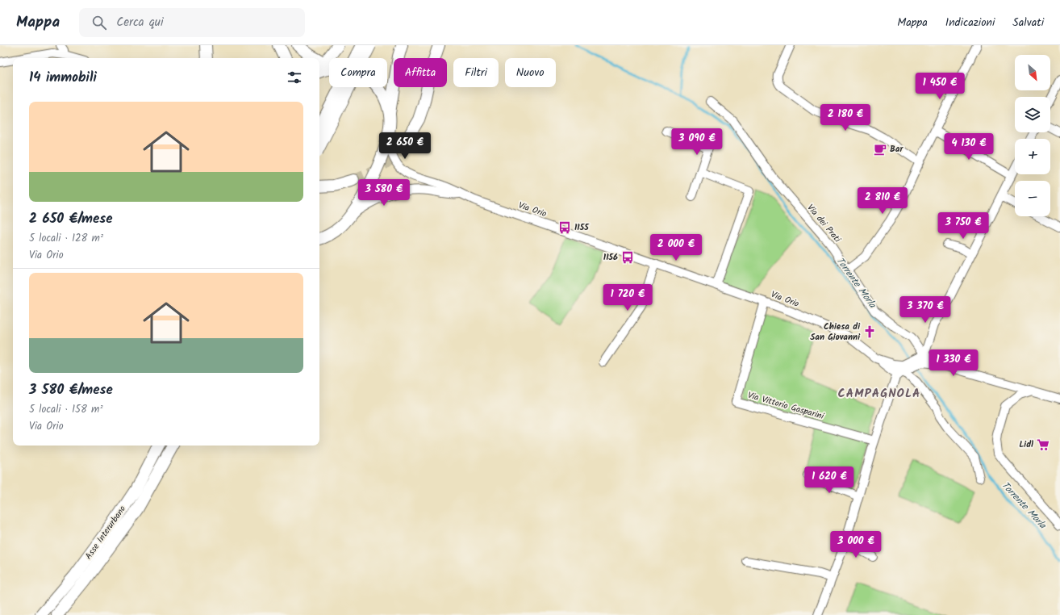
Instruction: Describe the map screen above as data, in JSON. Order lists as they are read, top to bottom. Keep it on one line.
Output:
{"streets":{"highway":["Asse Interurbano"],"street":["Via Orio","Via dei Prati","Via Vittorio Gasparini"]},"crossings":[["Via Orio","Via Vittorio Gasparini"]],"districts":["CAMPAGNOLA"],"water":["Torrente Morla"],"places":{"cafe":["Bar"],"bus stop":["1155","1156"],"church":["Chiesa di San Giovanni"],"supermarket":["Lidl"]},"north":"bottom right","page":{"header":"Mappa","search":"Cerca qui","nav":["Mappa","Indicazioni","Salvati"],"map_buttons":["+","−"],"chip":["Compra","Affitta","Filtri","Nuovo"],"heading":"14 immobili","price":["1 450 €","2 180 €","3 090 €","2 650 €","4 130 €","3 580 €","2 810 €","3 750 €","2 000 €","1 720 €","3 370 €","1 330 €","1 620 €","3 000 €"],"list":[{"name":"2 650 €/mese","note":"5 locali · 128 m² · Via Orio"},{"name":"3 580 €/mese","note":"5 locali · 158 m² · Via Orio"}]}}
